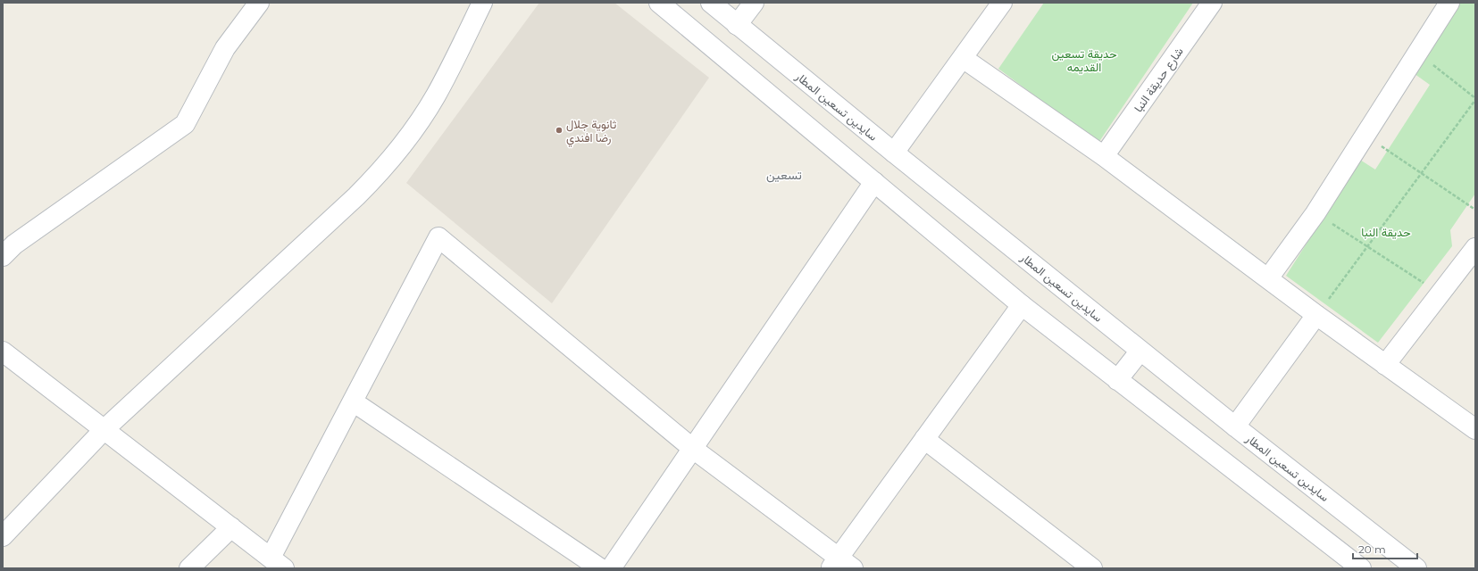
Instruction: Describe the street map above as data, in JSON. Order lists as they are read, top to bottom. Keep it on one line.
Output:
{"streets":{"street":["شارع حديقة النبا","سايدين تسعين المطار"]},"districts":["تسعین"],"parks":["حديقة تسعين القديمه","حديقة النبا"],"places":["ثانوية جلال رضا افندي"],"scale_bar":"20 m"}
